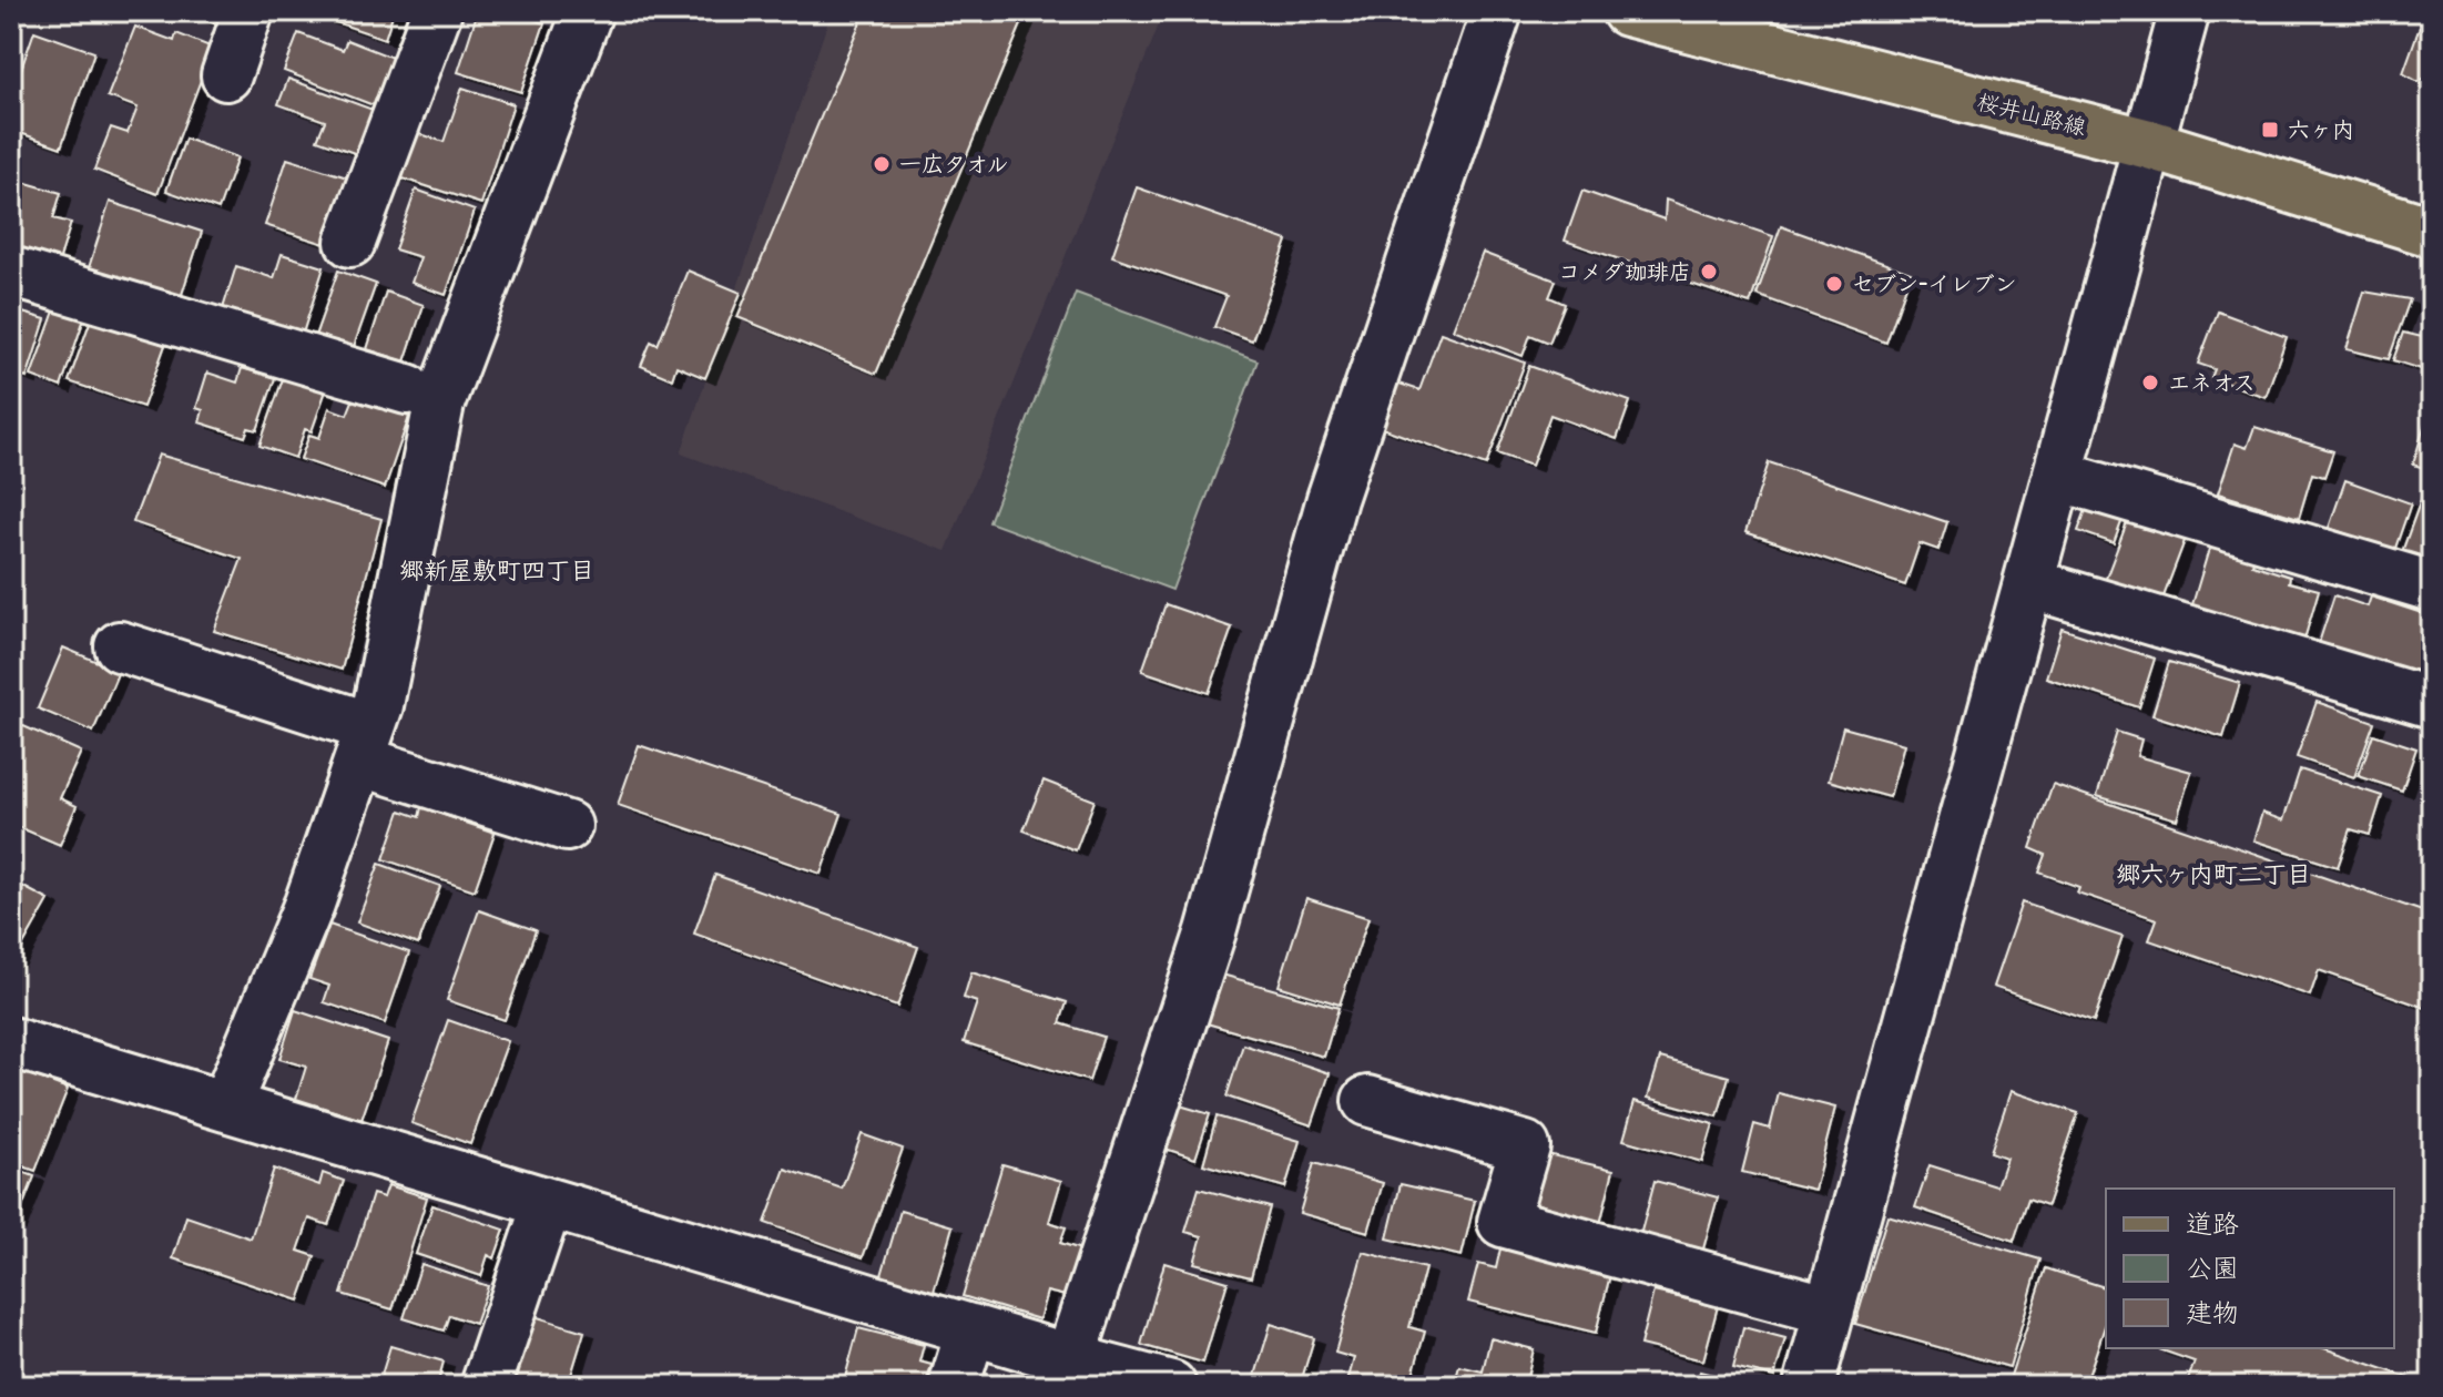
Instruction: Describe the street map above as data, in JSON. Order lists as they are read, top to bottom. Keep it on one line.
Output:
{"streets":{"main road":["桜井山路線"]},"districts":["郷新屋敷町四丁目","郷六ヶ内町二丁目"],"places":{"transit":["六ヶ内"],"other":["一広タオル","コメダ珈琲店","セブン-イレブン","エネオス"]},"legend":["道路","公園","建物"]}
